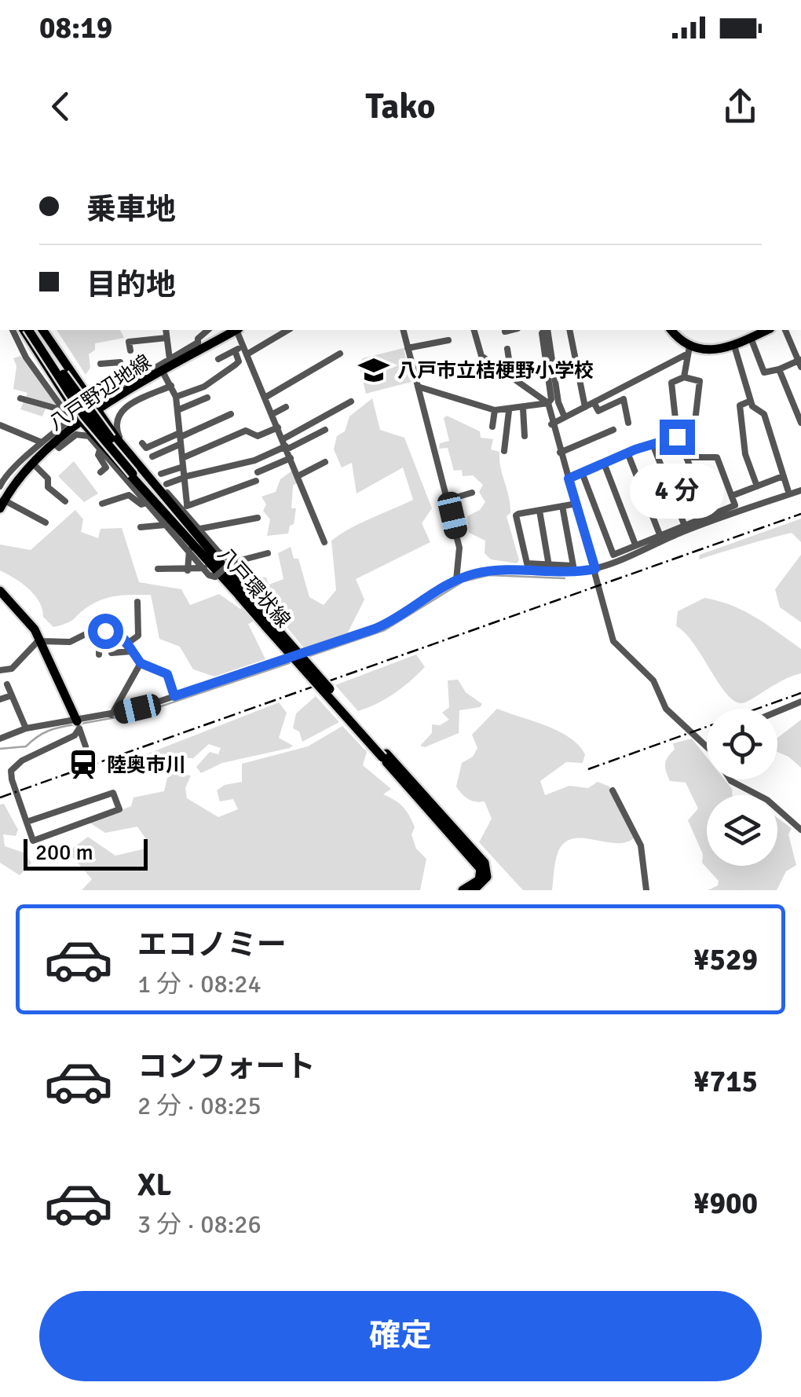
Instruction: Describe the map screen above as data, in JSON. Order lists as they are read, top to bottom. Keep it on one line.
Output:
{"streets":{"main road":["八戸野辺地線","八戸環状線"]},"places":{"school or university":["八戸市立桔梗野小学校"],"station":["陸奥市川"]},"scale_bar":"200 m","page":{"status":"08:19","header":"Tako","banner":["乗車地","目的地"],"bubble":"4 分","scale":"200 m","list":[{"name":"エコノミー","note":"1 分 · 08:24","value":"¥529"},{"name":"コンフォート","note":"2 分 · 08:25","value":"¥715"},{"name":"XL","note":"3 分 · 08:26","value":"¥900"}],"buttons":"確定"}}
